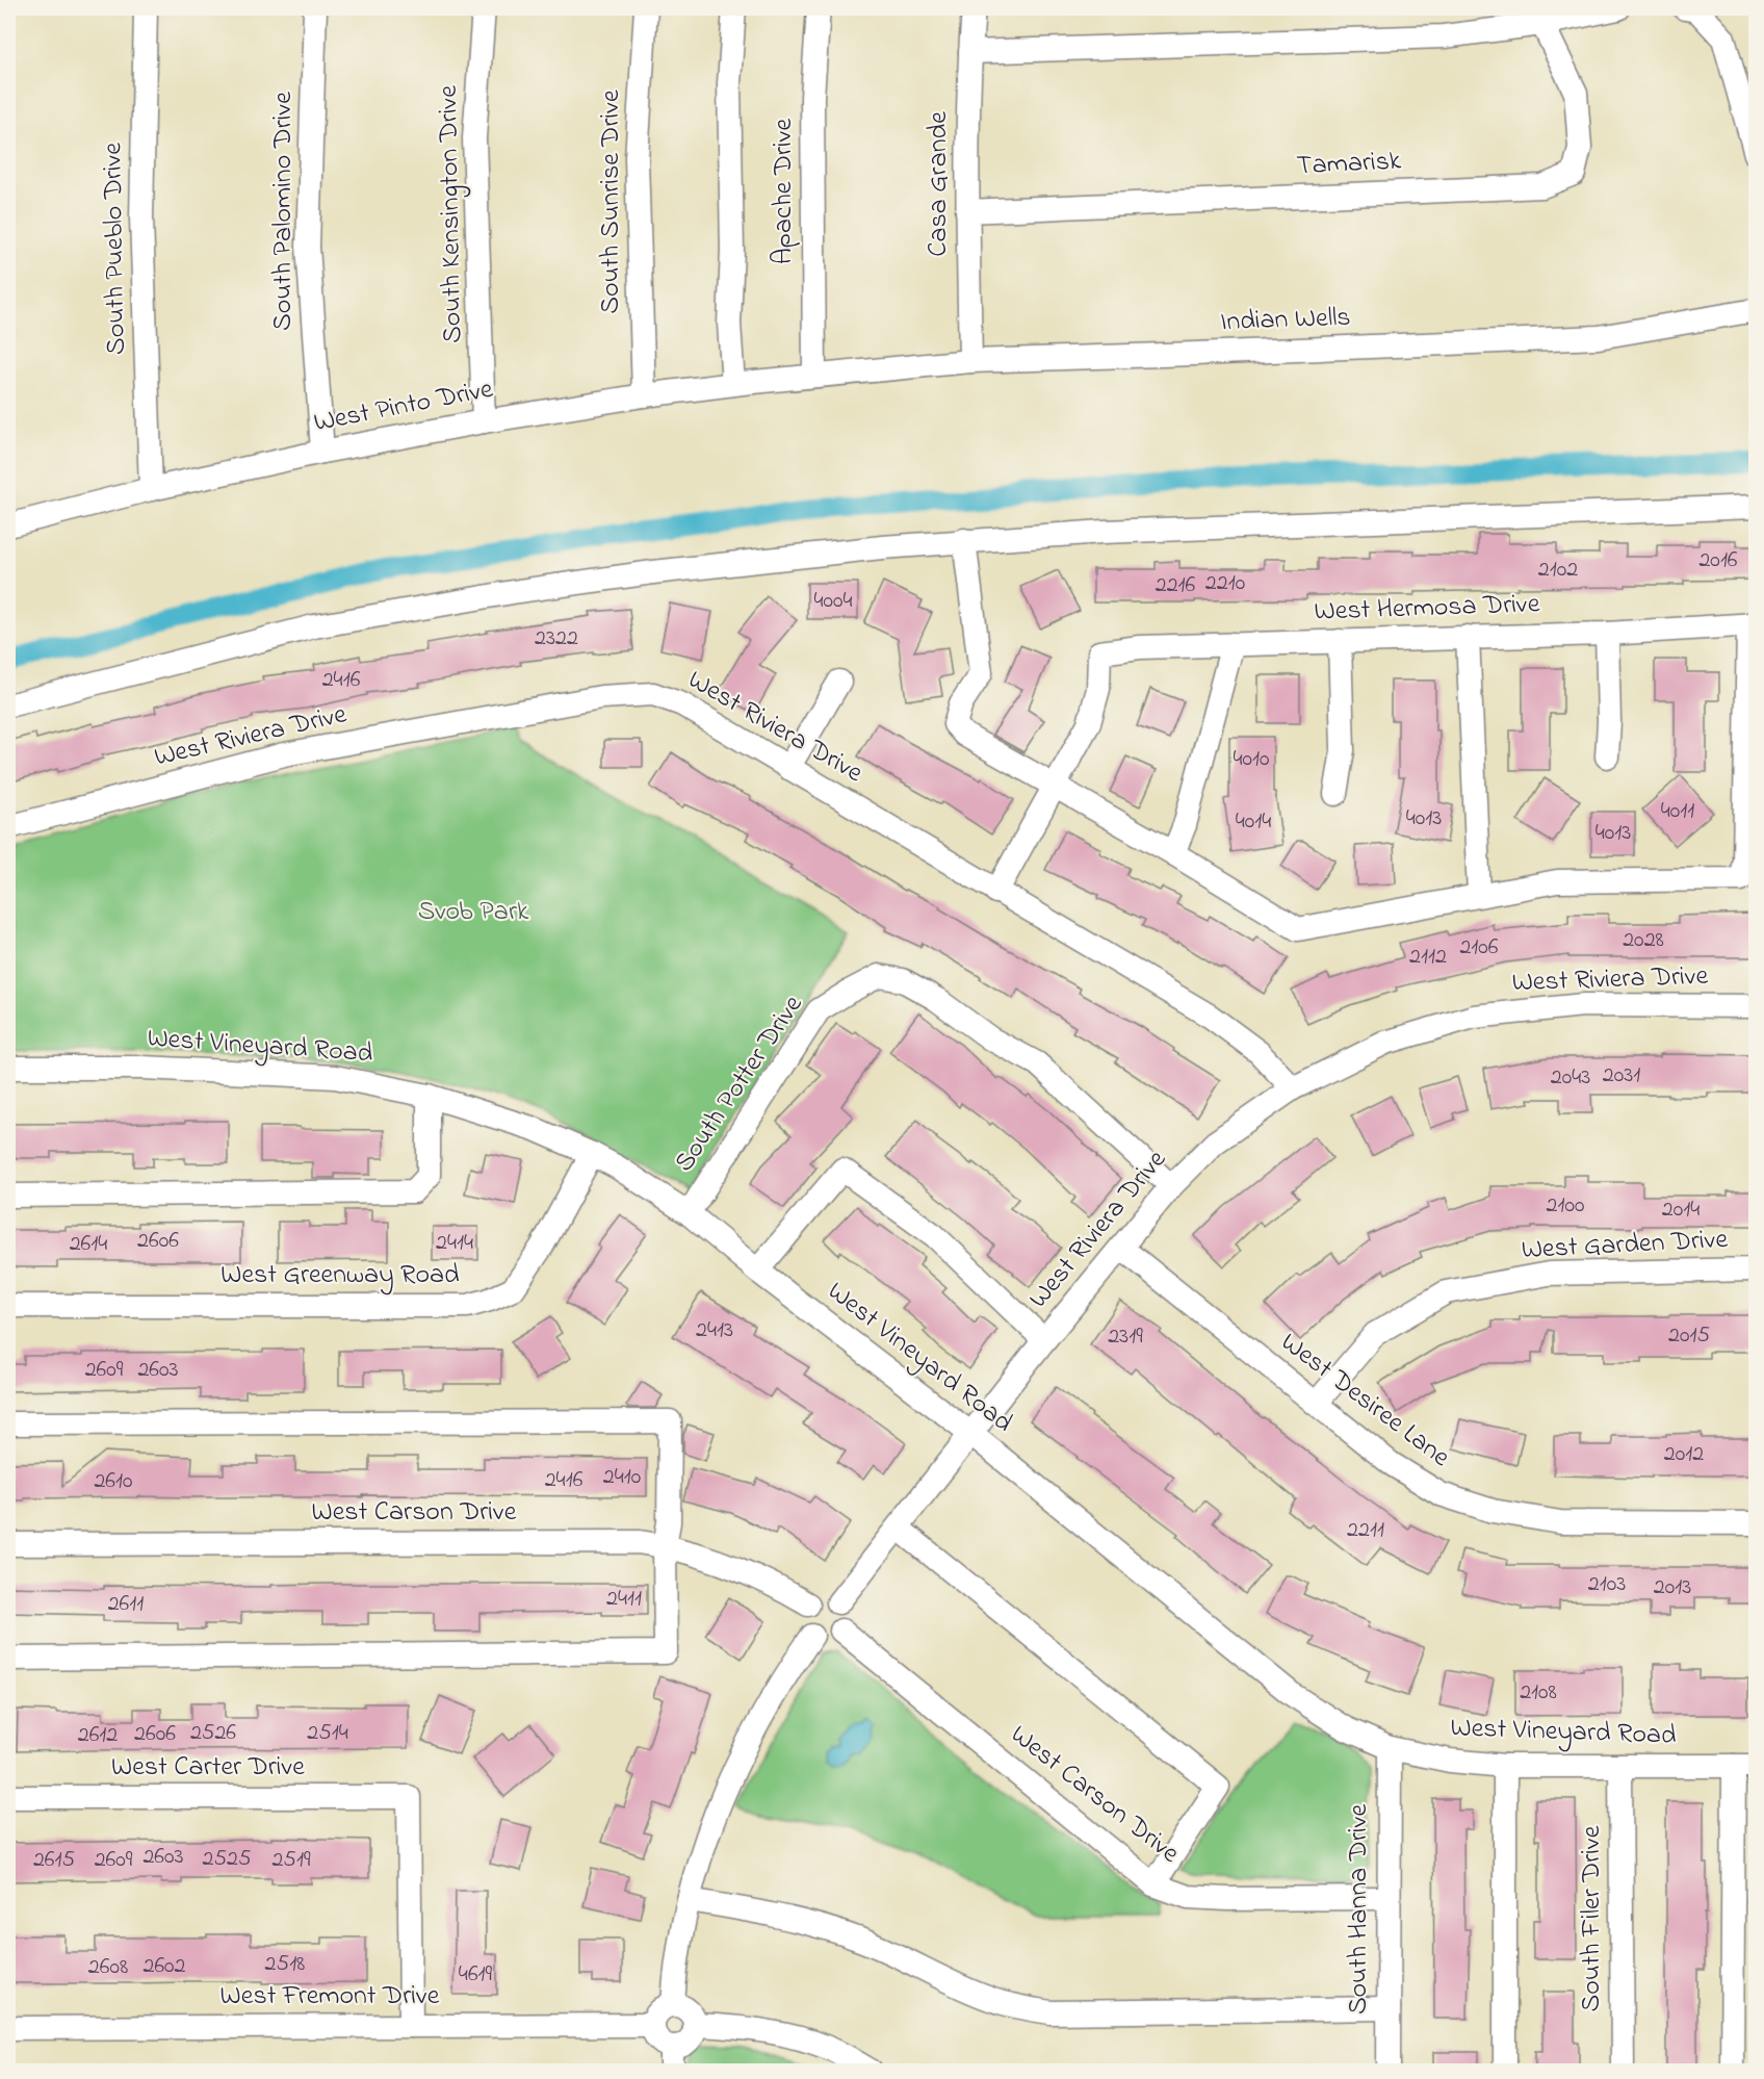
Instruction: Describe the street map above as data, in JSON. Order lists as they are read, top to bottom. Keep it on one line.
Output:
{"streets":{"street":["Tamarisk","Casa Grande","Apache Drive","South Sunrise Drive","South Palomino Drive","South Kensington Drive","South Pueblo Drive","Indian Wells","West Pinto Drive","West Hermosa Drive","West Riviera Drive","West Vineyard Road","South Potter Drive","West Garden Drive","West Greenway Road","West Desiree Lane","West Carson Drive","West Carter Drive","South Hanna Drive","South Filer Drive","West Fremont Drive"]},"crossings":[["Tamarisk","Casa Grande"],["Casa Grande","Indian Wells"],["Apache Drive","Indian Wells"],["Apache Drive","West Pinto Drive"],["South Sunrise Drive","West Pinto Drive"],["South Palomino Drive","West Pinto Drive"],["South Kensington Drive","West Pinto Drive"],["South Pueblo Drive","West Pinto Drive"],["Indian Wells","West Pinto Drive"],["West Riviera Drive","West Vineyard Road"],["West Riviera Drive","South Potter Drive"],["West Riviera Drive","West Desiree Lane"],["West Riviera Drive","West Carson Drive"],["West Vineyard Road","South Potter Drive"],["West Vineyard Road","West Greenway Road"],["West Vineyard Road","South Hanna Drive"],["West Vineyard Road","South Filer Drive"],["West Garden Drive","West Desiree Lane"],["West Carson Drive","South Hanna Drive"],["West Carter Drive","West Fremont Drive"]],"parks":["Svob Park"],"house_numbers":["2016","2102","2210","2216","4004","2322","2416","4010","4011","4013","4014","4013","2028","2106","2112","2031","2043","2100","2014","2606","2414","2614","2413","2015","2319","2609","2603","2012","2410","2416","2610","2211","2103","2013","2411","2611","2108","2526","2514","2606","2612","2603","2525","2615","2609","2519","2518","2602","2608","4619"]}
